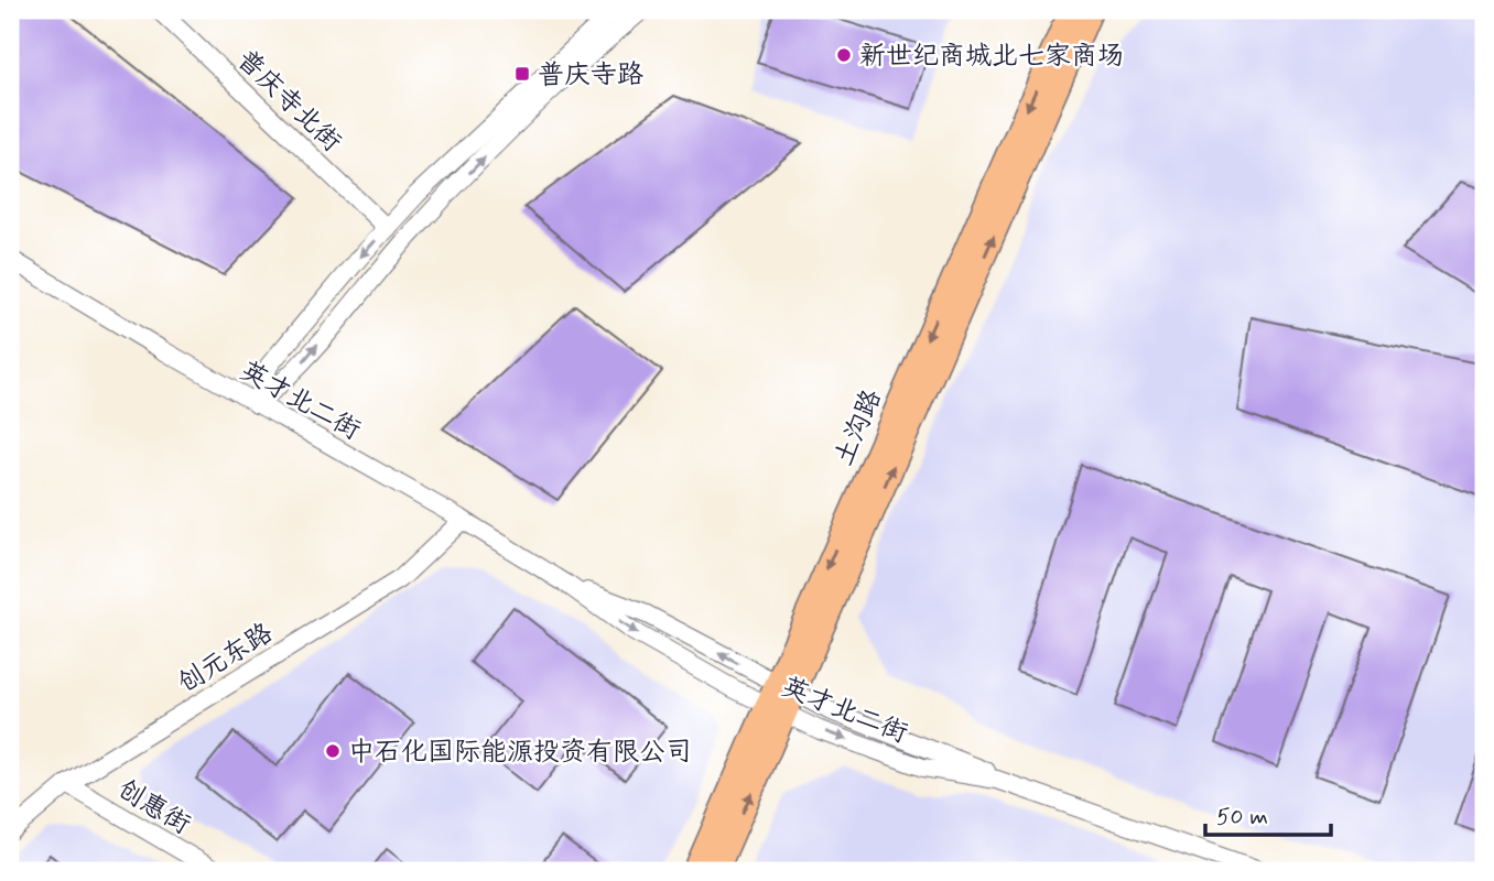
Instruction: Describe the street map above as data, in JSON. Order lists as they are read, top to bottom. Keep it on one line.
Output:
{"streets":{"main road":["土沟路"],"street":["普庆寺北街","英才北二街","创元东路","创惠街"]},"crossings":[["英才北二街","土沟路"],["英才北二街","创元东路"],["创元东路","创惠街"]],"places":{"other":["新世纪商城北七家商场","中石化国际能源投资有限公司"],"transit":["普庆寺路"]},"scale_bar":"50 m"}
